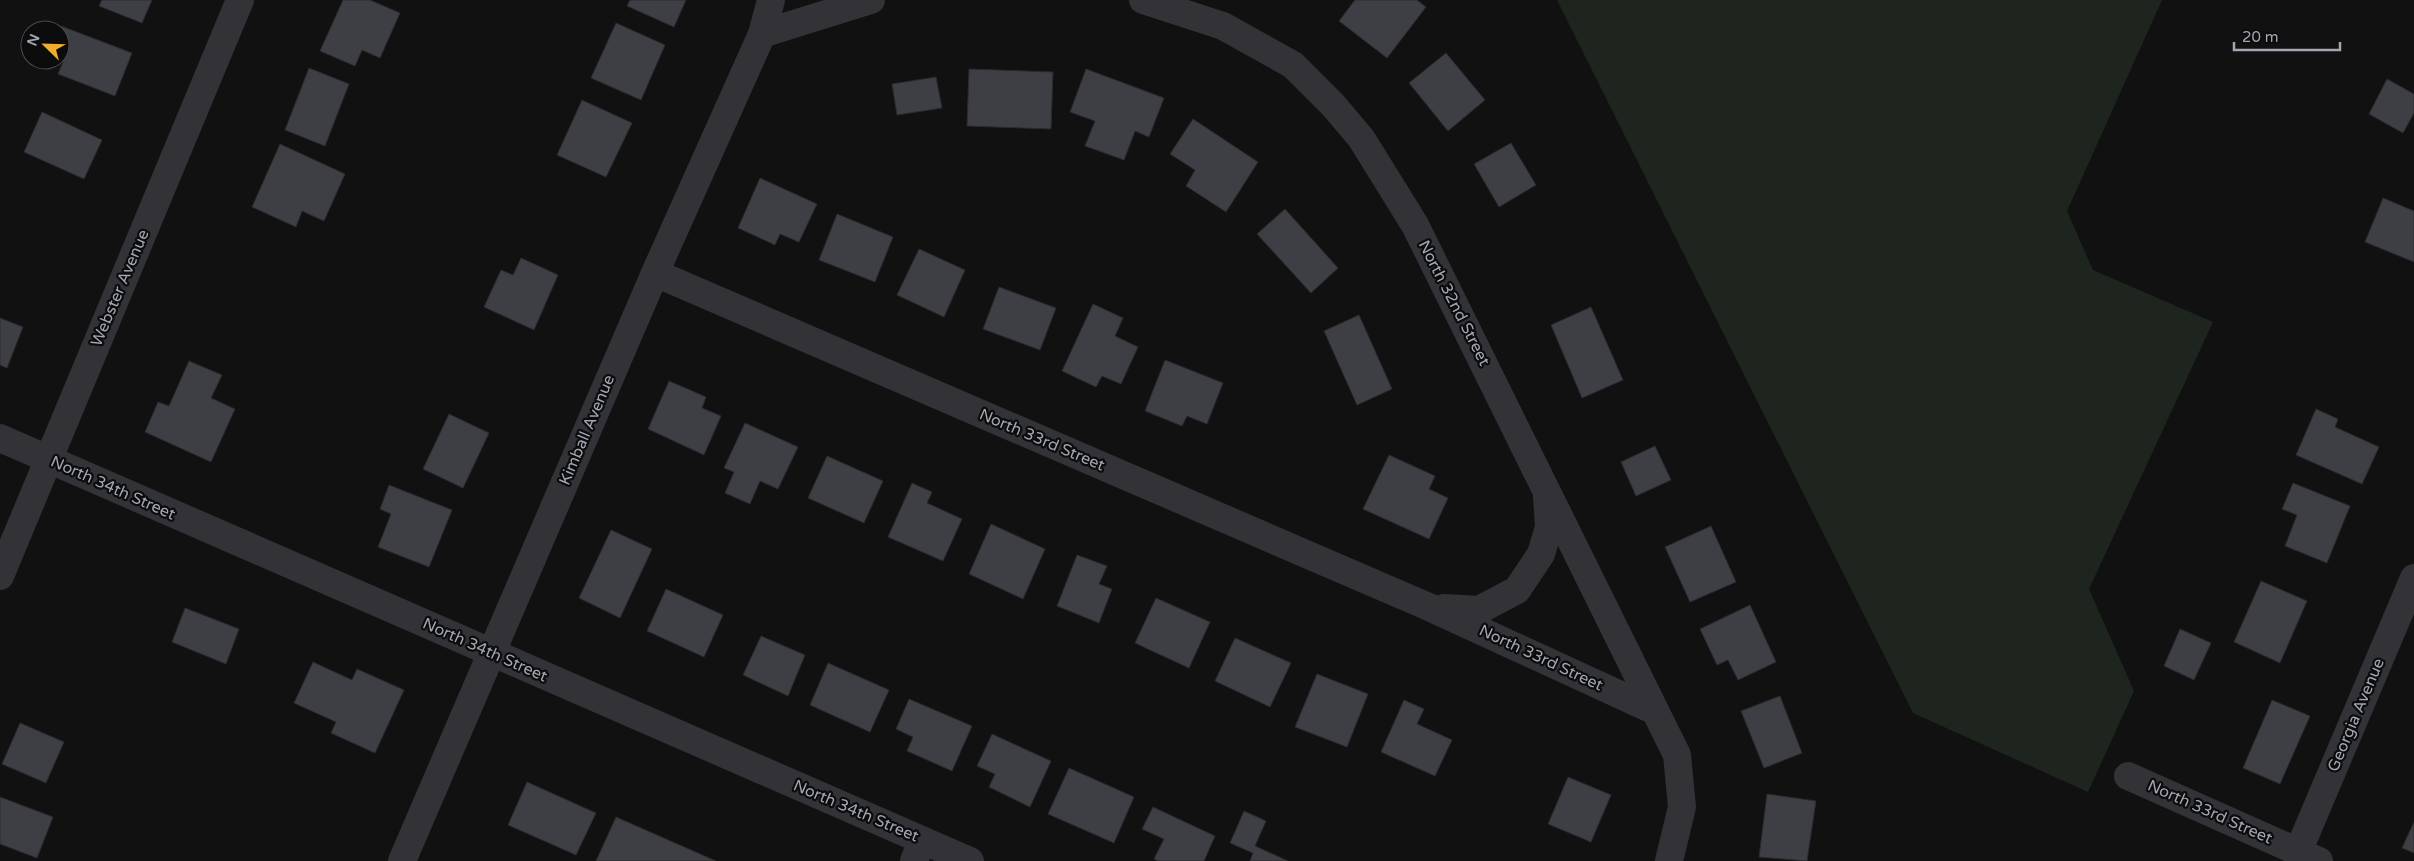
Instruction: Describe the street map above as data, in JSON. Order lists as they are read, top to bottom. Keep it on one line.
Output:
{"streets":{"street":["Webster Avenue","North 32nd Street","Kimball Avenue","North 33rd Street","North 34th Street","Georgia Avenue"]},"crossings":[["Webster Avenue","North 34th Street"],["North 32nd Street","North 33rd Street"],["Kimball Avenue","North 33rd Street"],["Kimball Avenue","North 34th Street"],["North 33rd Street","Georgia Avenue"]],"scale_bar":"20 m","north":"top left"}
